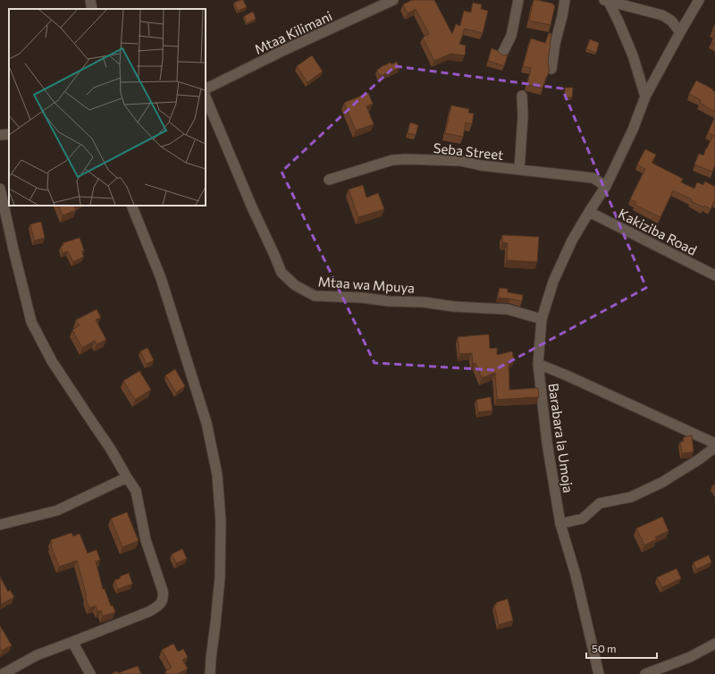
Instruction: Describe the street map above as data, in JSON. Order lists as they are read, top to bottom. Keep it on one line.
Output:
{"streets":{"street":["Mtaa Kilimani","Seba Street","Kakiziba Road","Mtaa wa Mpuya","Barabara la Umoja"]},"crossings":[["Seba Street","Barabara la Umoja"],["Kakiziba Road","Barabara la Umoja"],["Mtaa wa Mpuya","Barabara la Umoja"]],"scale_bar":"50 m"}
